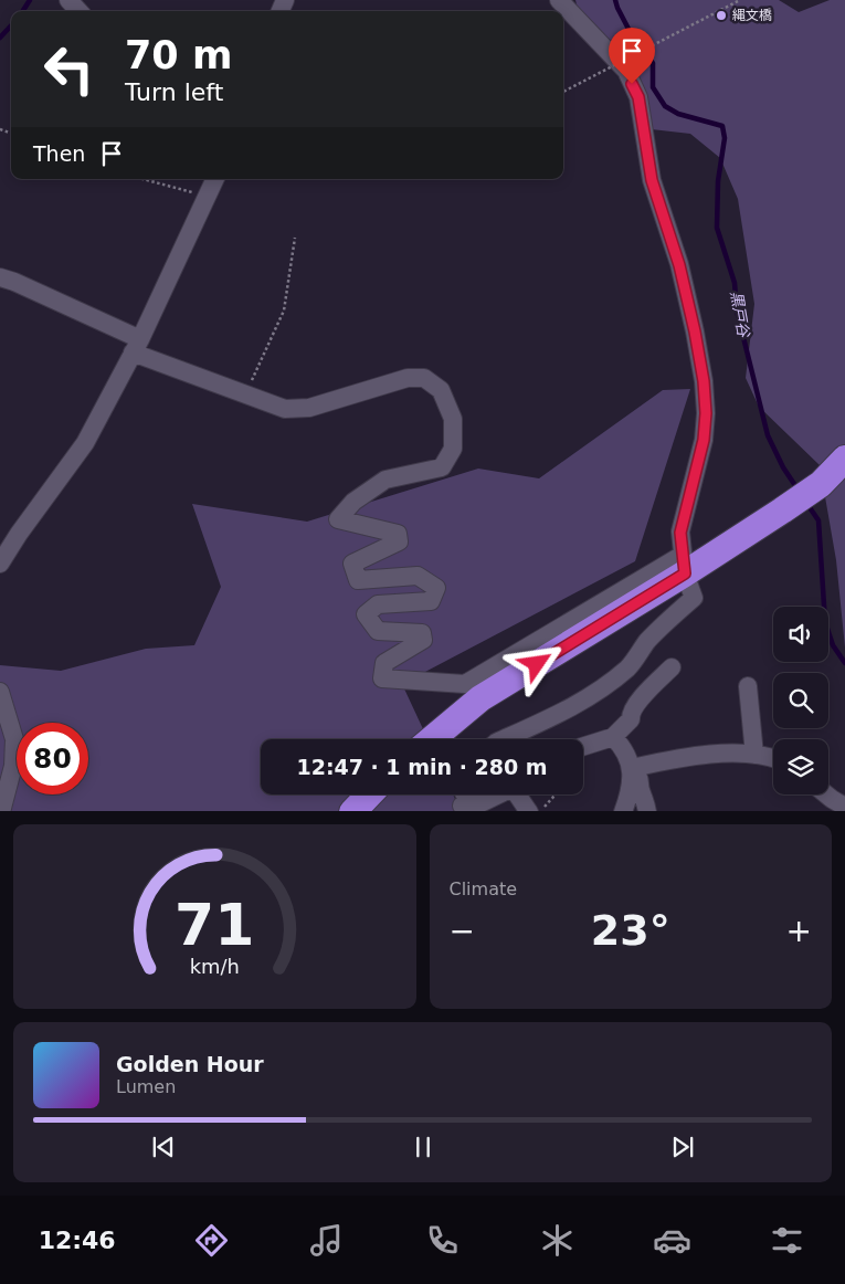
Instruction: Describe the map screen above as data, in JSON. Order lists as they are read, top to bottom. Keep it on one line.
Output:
{"water":["黒戸谷"],"places":["縄文橋"],"page":{"turn":["70 m","Turn left"],"then":"Then","limit":"80","trip":"12:47 · 1 min · 280 m","tile":"Climate","heat":["−","23°","+"],"song":["Golden Hour","Lumen"],"tabs":"12:46","gauge":["71","km/h"]}}
